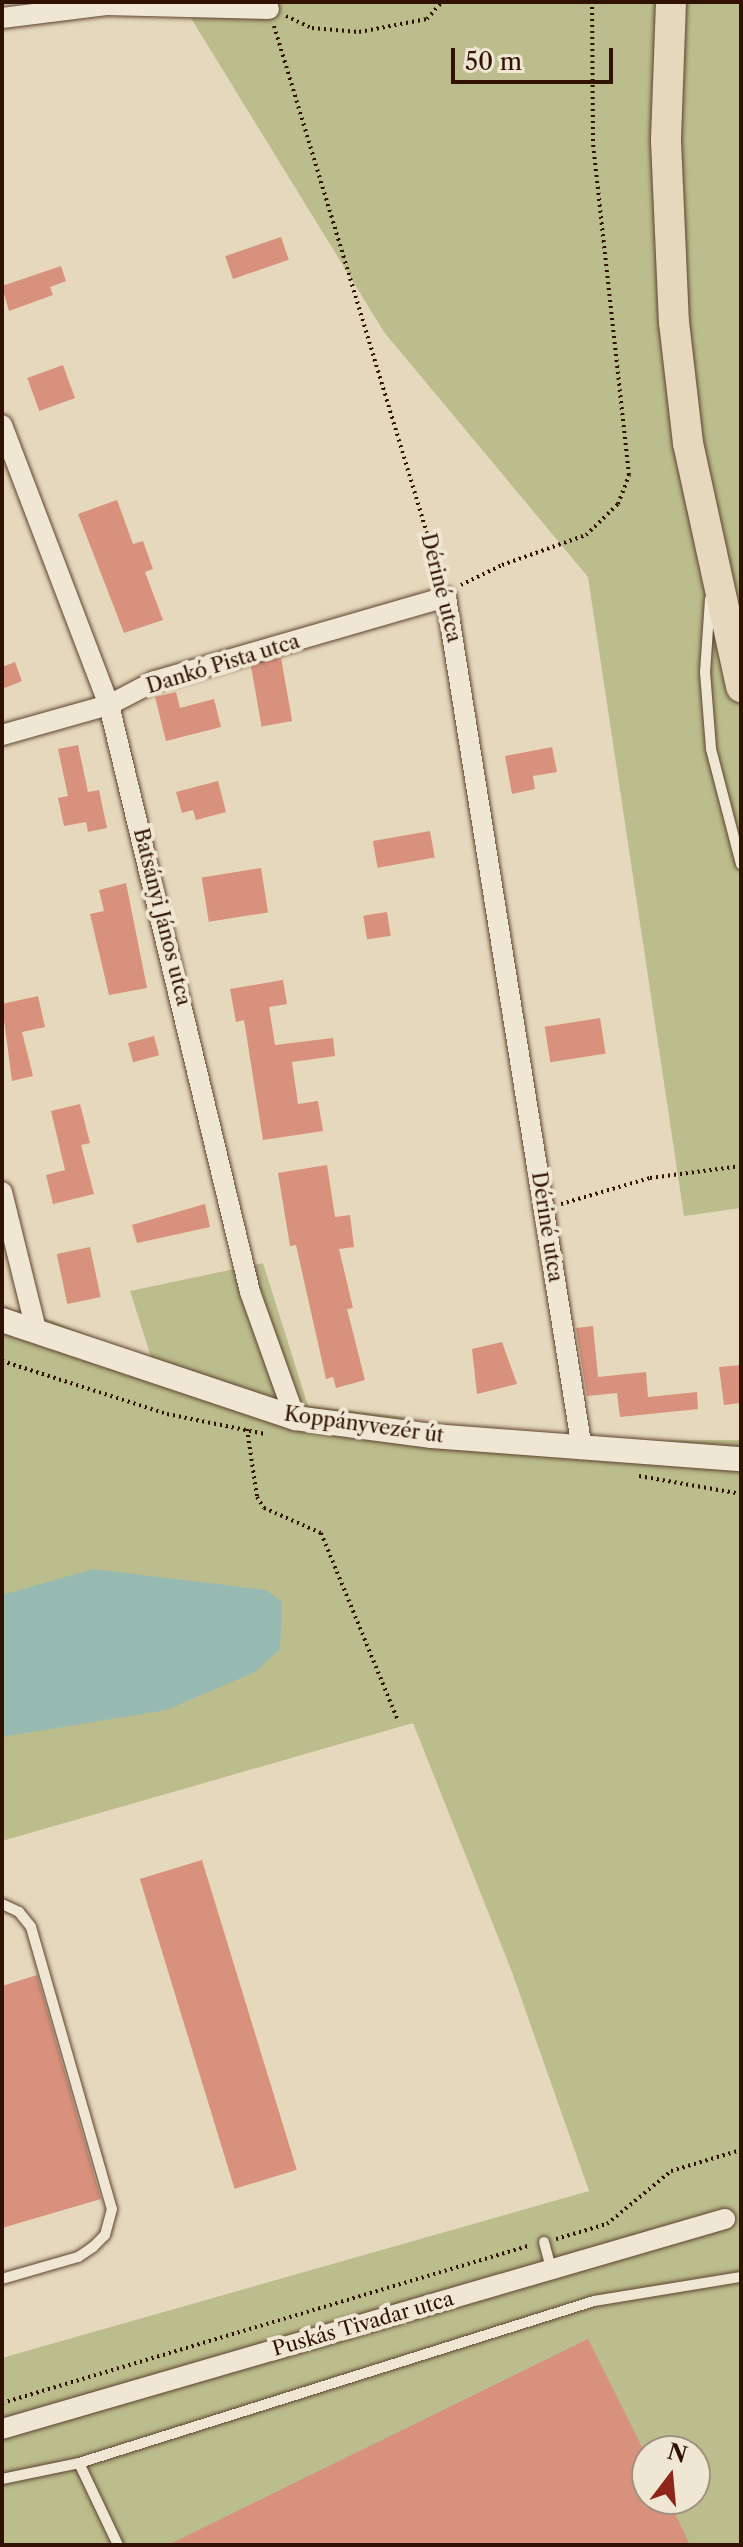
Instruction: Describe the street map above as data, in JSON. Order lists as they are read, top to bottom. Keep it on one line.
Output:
{"streets":{"street":["Dériné utca","Dankó Pista utca","Batsányi János utca","Koppányvezér út","Puskás Tivadar utca"]},"crossings":[["Dériné utca","Dankó Pista utca"],["Dériné utca","Koppányvezér út"],["Dankó Pista utca","Batsányi János utca"],["Batsányi János utca","Koppányvezér út"]],"scale_bar":"50 m","north":"top"}
